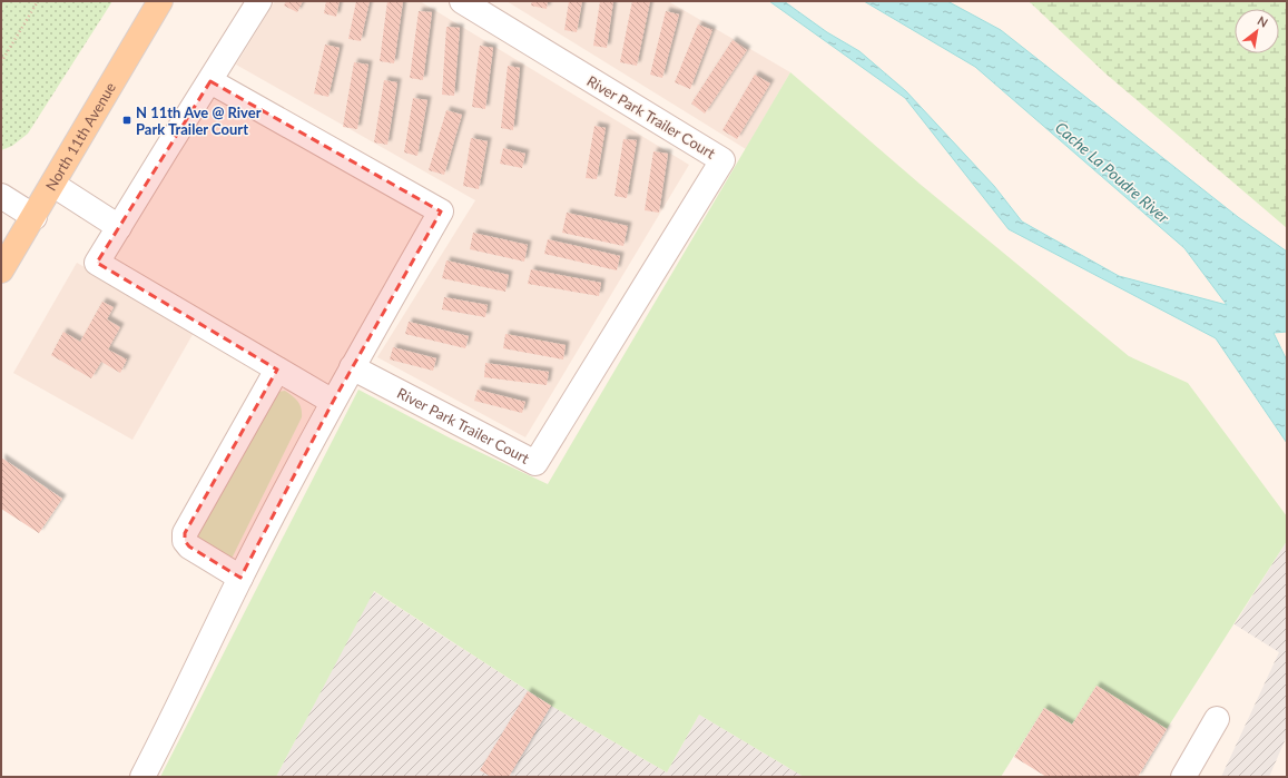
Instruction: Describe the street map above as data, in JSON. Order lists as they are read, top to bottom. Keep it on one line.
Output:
{"streets":{"main road":["North 11th Avenue"],"street":["River Park Trailer Court"]},"water":["Cache La Poudre River"],"places":{"transit":["N 11th Ave @ River Park Trailer Court"]},"north":"top right"}
